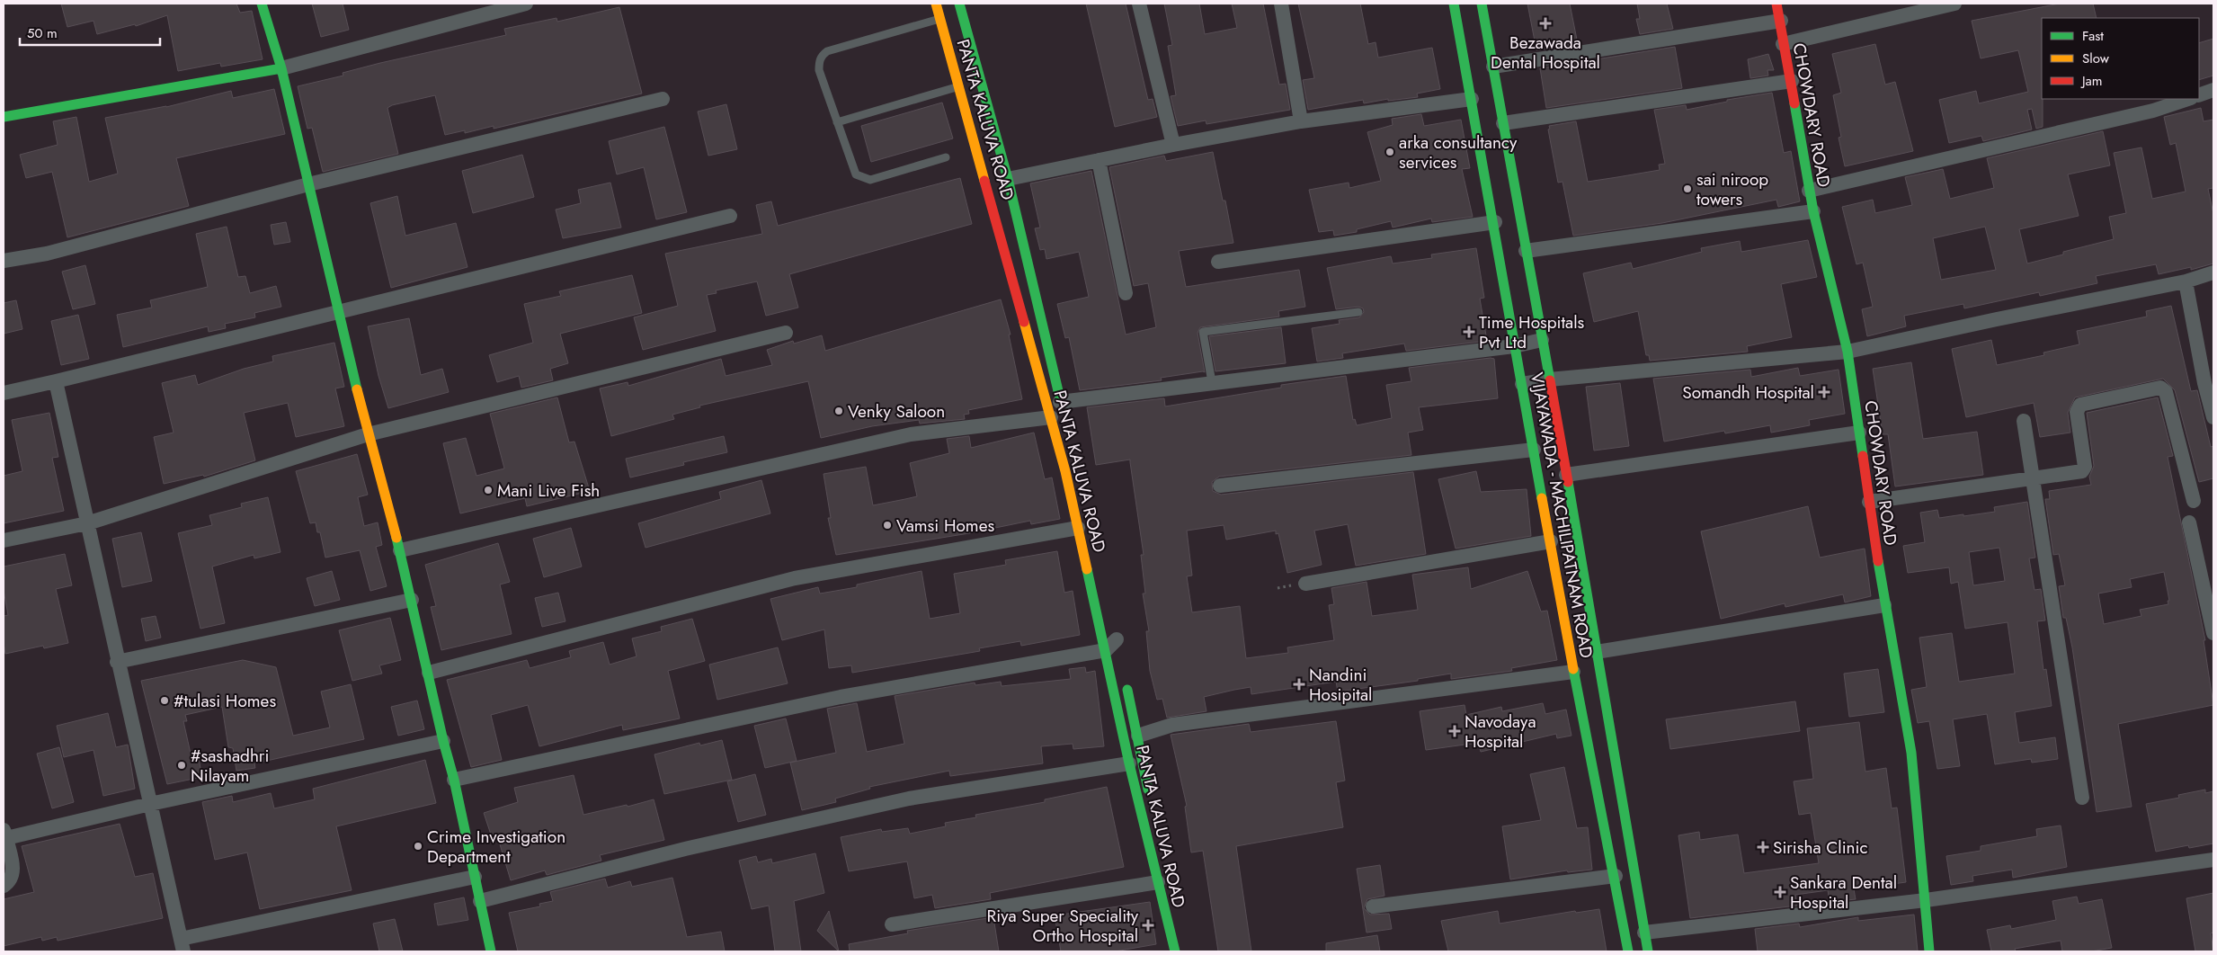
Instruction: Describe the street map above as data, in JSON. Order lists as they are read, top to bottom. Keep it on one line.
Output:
{"streets":{"main road":["CHOWDARY ROAD","PANTA KALUVA ROAD","VIJAYAWADA - MACHILIPATNAM ROAD"]},"places":{"health":["Bezawada Dental Hospital","Time Hospitals Pvt Ltd","Somandh Hospital","Nandini Hosipital","Navodaya Hospital","Sirisha Clinic","Sankara Dental Hospital","Riya Super Speciality Ortho Hospital"],"other":["arka consultancy services","sai niroop towers","Venky Saloon","Mani Live Fish","Vamsi Homes","#tulasi Homes","#sashadhri Nilayam","Crime Investigation Department"]},"legend":["Fast","Slow","Jam"],"scale_bar":"50 m"}
